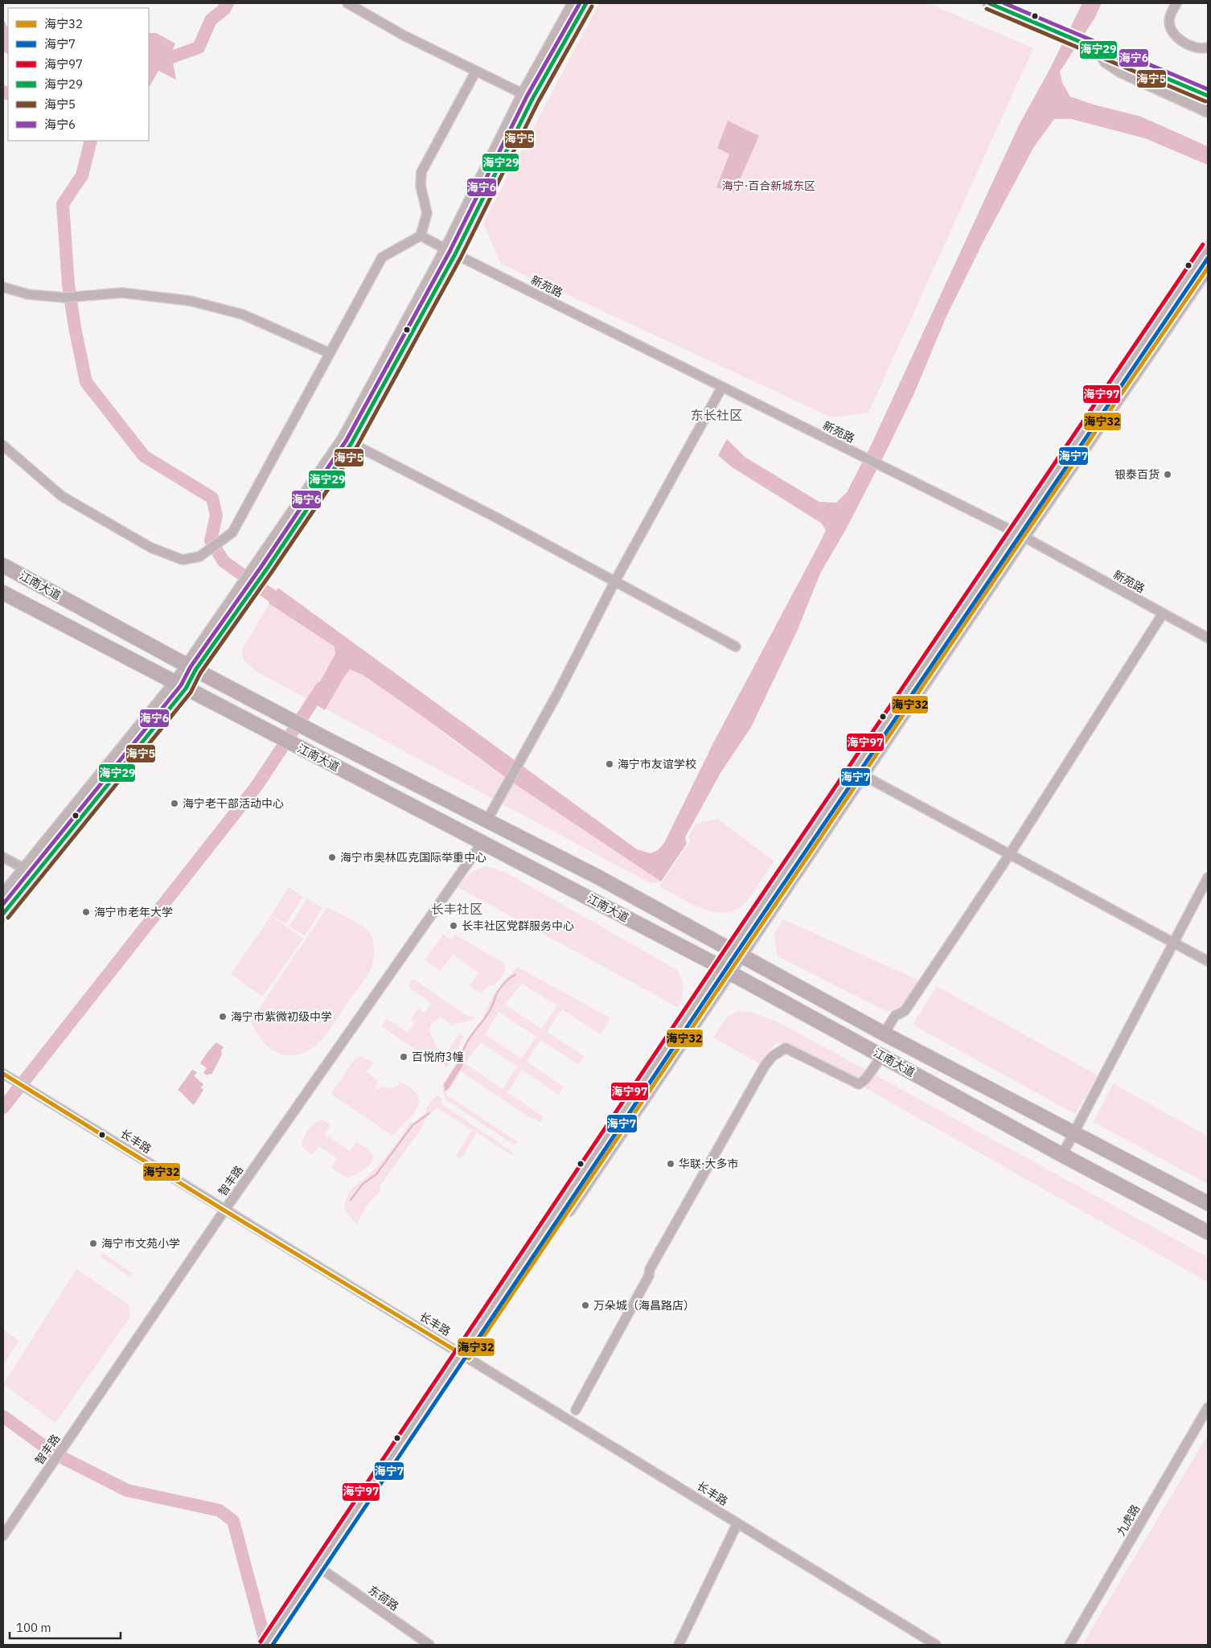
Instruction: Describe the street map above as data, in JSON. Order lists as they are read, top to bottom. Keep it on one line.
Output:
{"streets":{"highway":["江南大道"],"street":["新苑路","长丰路","智丰路","九虎路","东荷路"]},"crossings":[["江南大道","智丰路"],["长丰路","智丰路"]],"districts":["东长社区","长丰社区"],"parks":["海宁·百合新城东区"],"places":["银泰百货","海宁市友谊学校","海宁老干部活动中心","海宁市奥林匹克国际举重中心","海宁市老年大学","长丰社区党群服务中心","海宁市紫微初级中学","百悦府3幢","华联·大多市","海宁市文苑小学","万朵城（海昌路店）"],"lines":["transit line 海宁29","transit line 海宁6","transit line 海宁5","transit line 海宁97","transit line 海宁7","transit line 海宁32"],"legend":["海宁32","海宁7","海宁97","海宁29","海宁5","海宁6"],"scale_bar":"100 m"}
